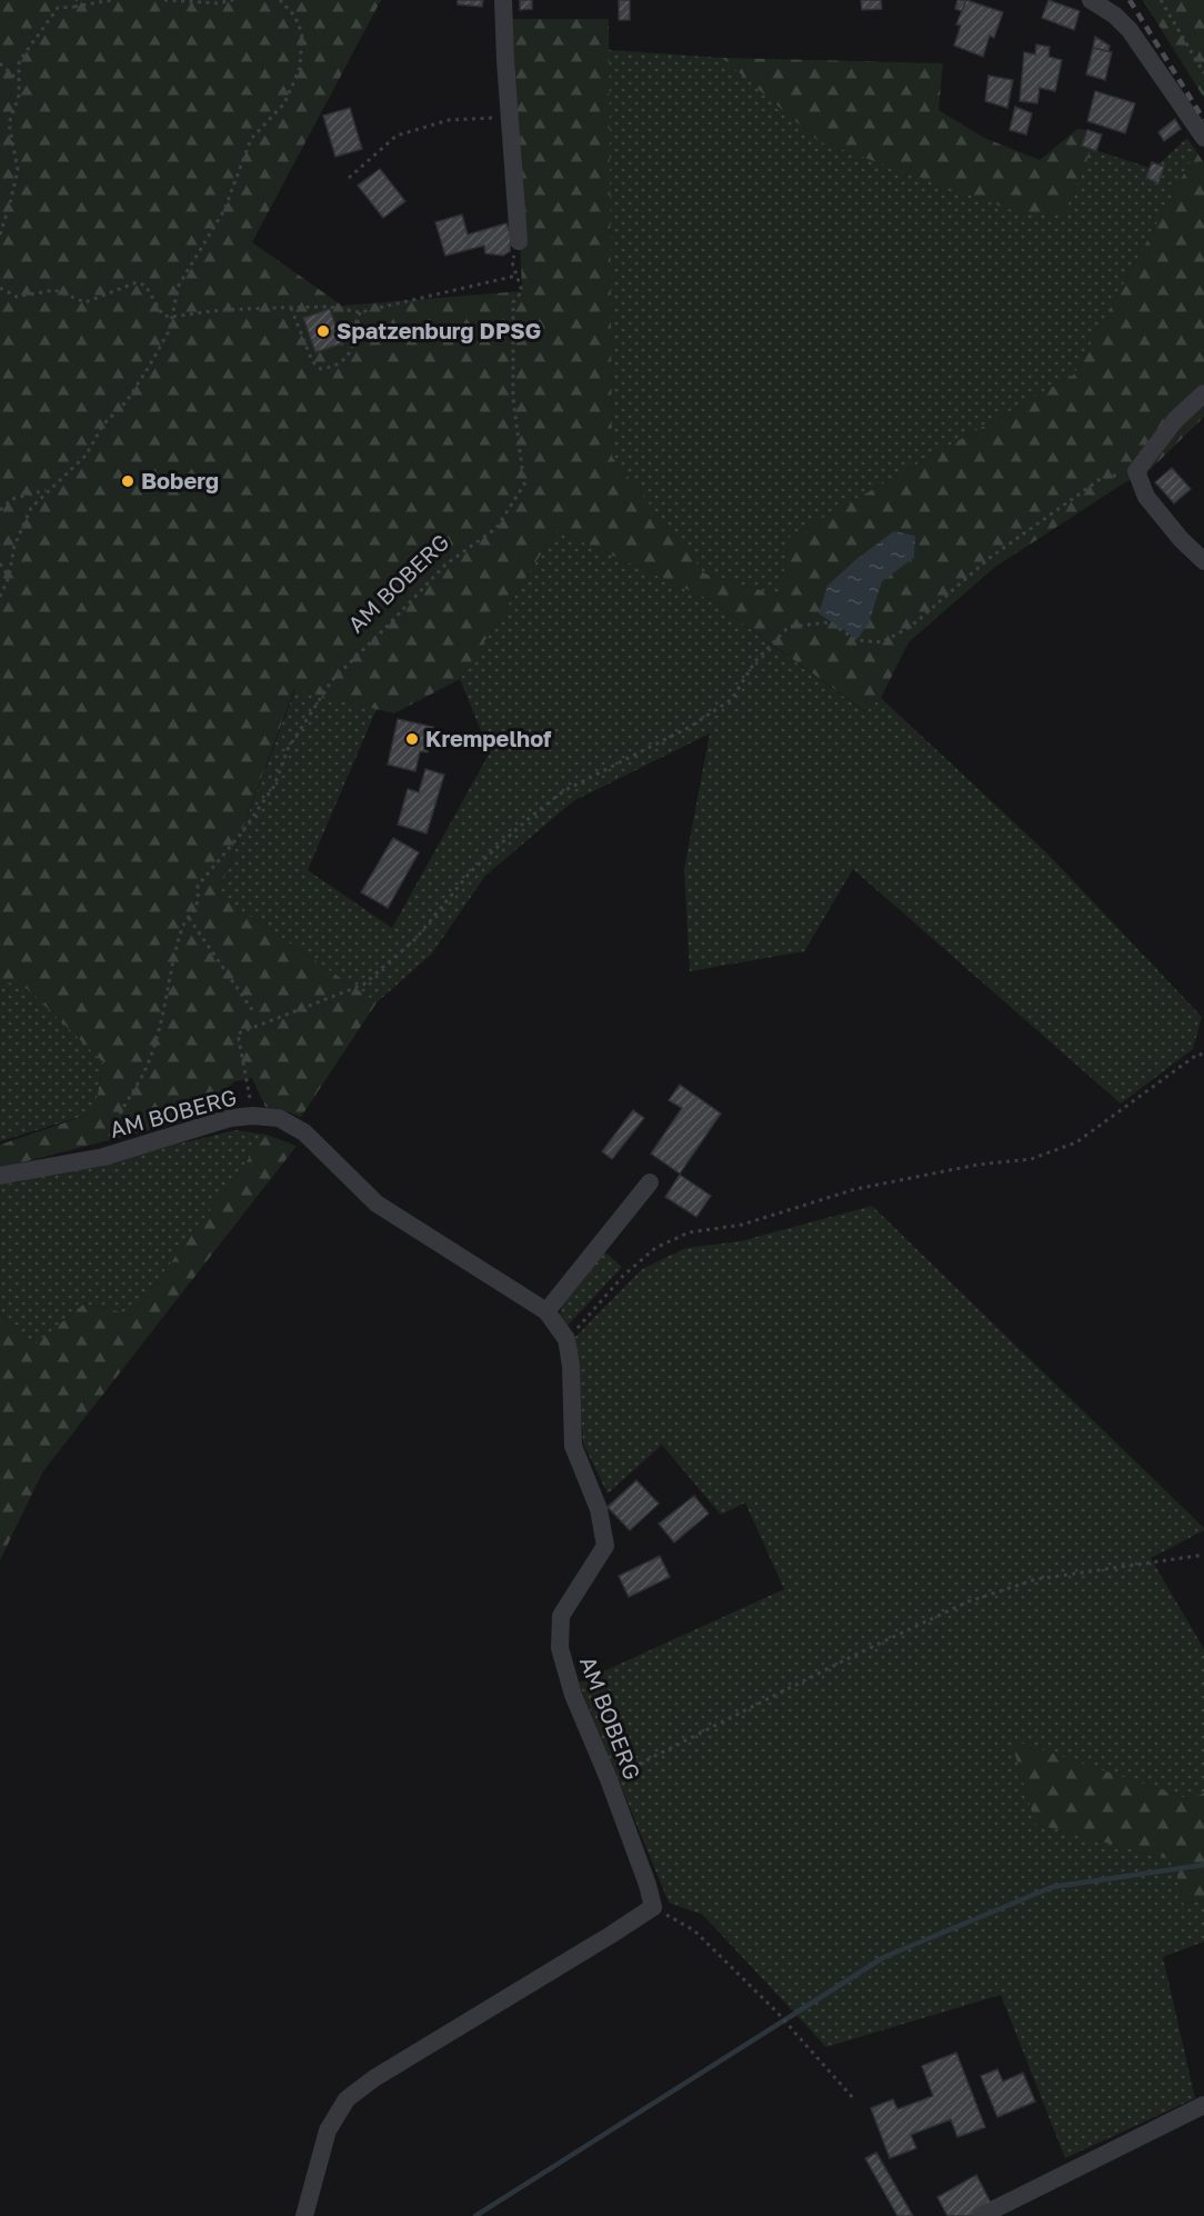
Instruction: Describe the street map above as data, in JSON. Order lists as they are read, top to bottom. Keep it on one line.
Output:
{"streets":{"street":["AM BOBERG"]},"places":["Spatzenburg DPSG","Boberg","Krempelhof"]}
